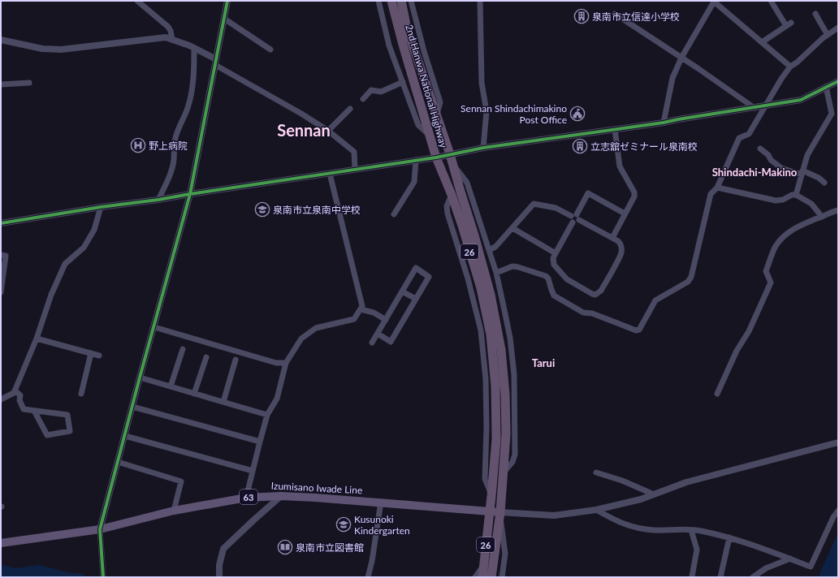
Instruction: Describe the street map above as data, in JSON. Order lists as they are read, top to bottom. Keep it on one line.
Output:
{"streets":{"highway":["2nd Hanwa National Highway","26"],"main road":["Izumisano Iwade Line","63"]},"crossings":[["2nd Hanwa National Highway","Izumisano Iwade Line"]],"districts":["Sennan","Shindachi-Makino","Tarui"],"places":{"building":["泉南市立信達小学校","立志舘ゼミナール泉南校"],"public building":["Sennan Shindachimakino Post Office"],"hospital":["野上病院"],"school or university":["泉南市立泉南中学校","Kusunoki Kindergarten"],"library":["泉南市立図書館"]}}
